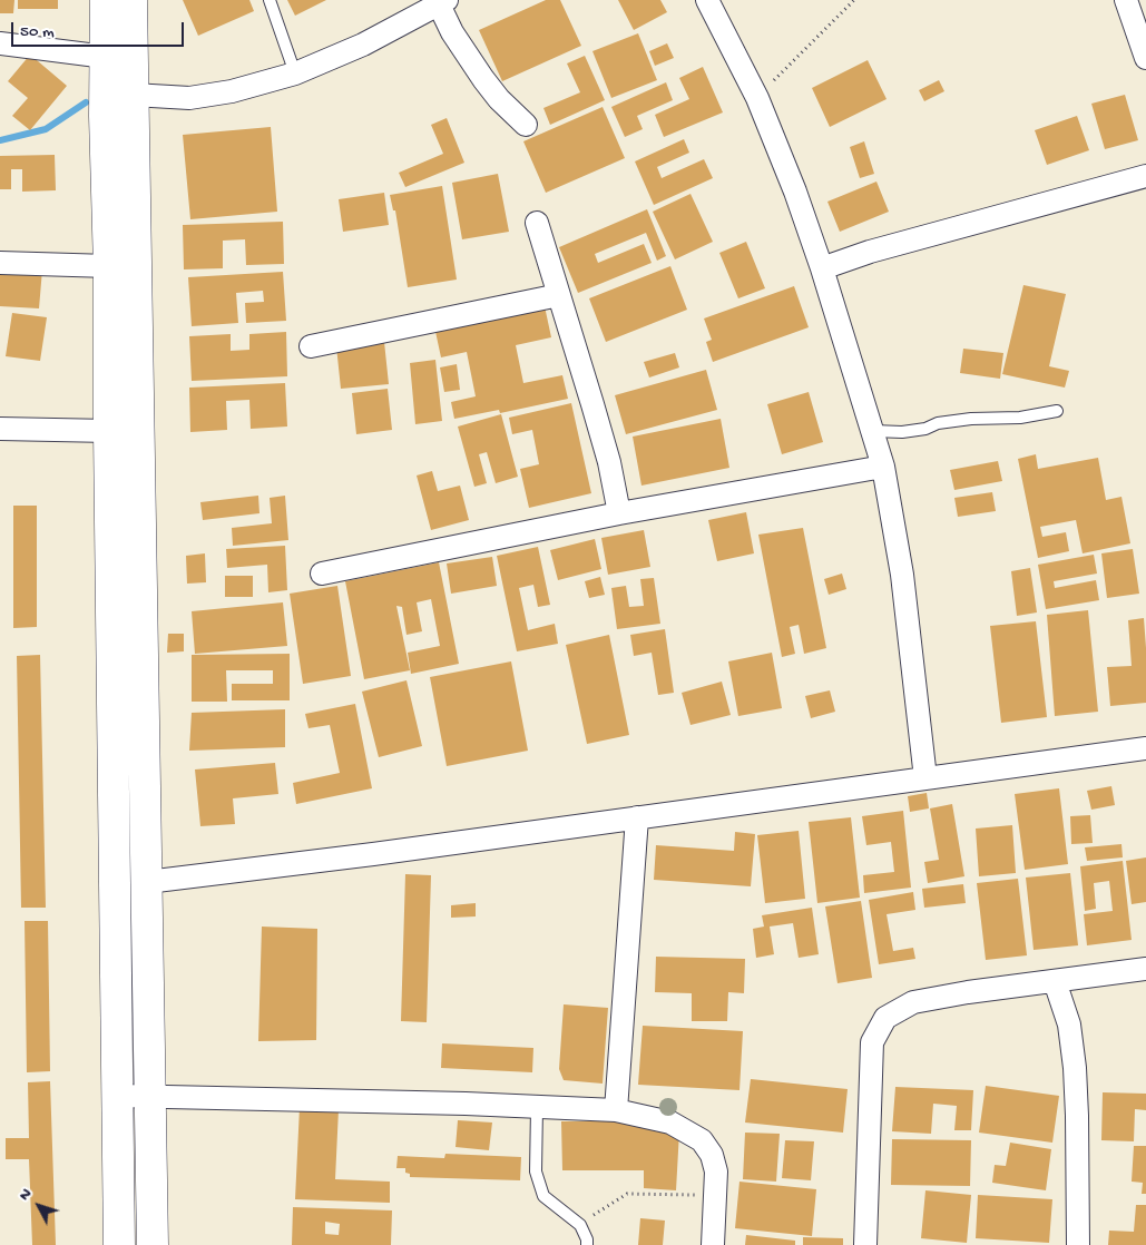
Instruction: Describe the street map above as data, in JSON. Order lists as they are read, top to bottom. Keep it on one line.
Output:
{"scale_bar":"50 m","north":"top left"}
